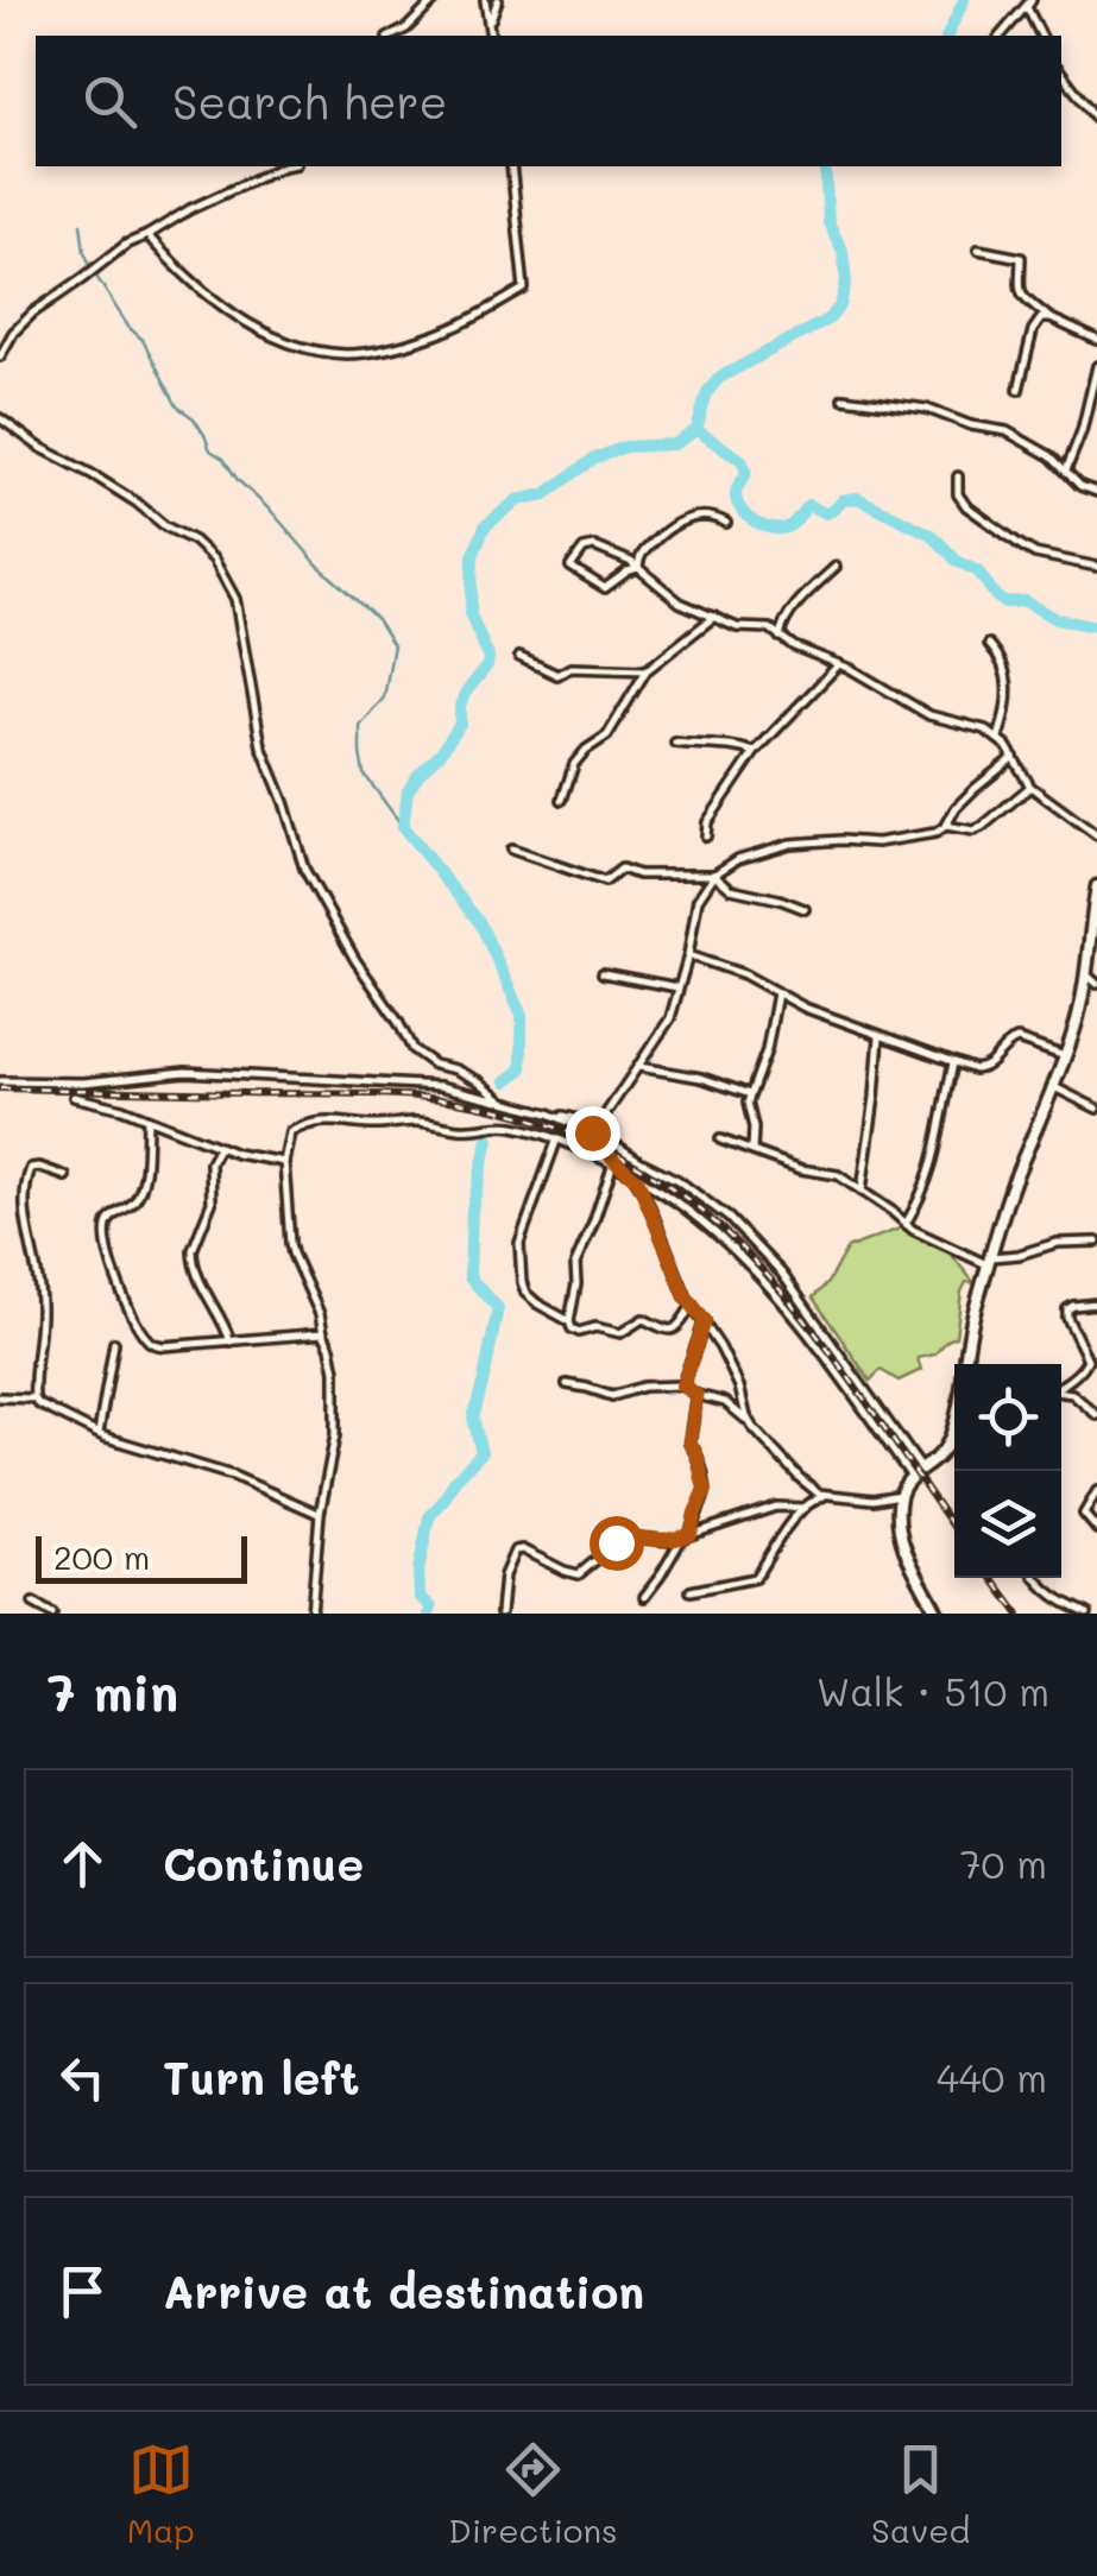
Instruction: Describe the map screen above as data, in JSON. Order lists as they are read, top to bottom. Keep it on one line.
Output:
{"scale_bar":"200 m","page":{"search":"Search here","scale":"200 m","heading":["7 min","Walk · 510 m"],"list":[["Continue","70 m"],["Turn left","440 m"],"Arrive at destination"],"nav":["Map","Directions","Saved"]}}
